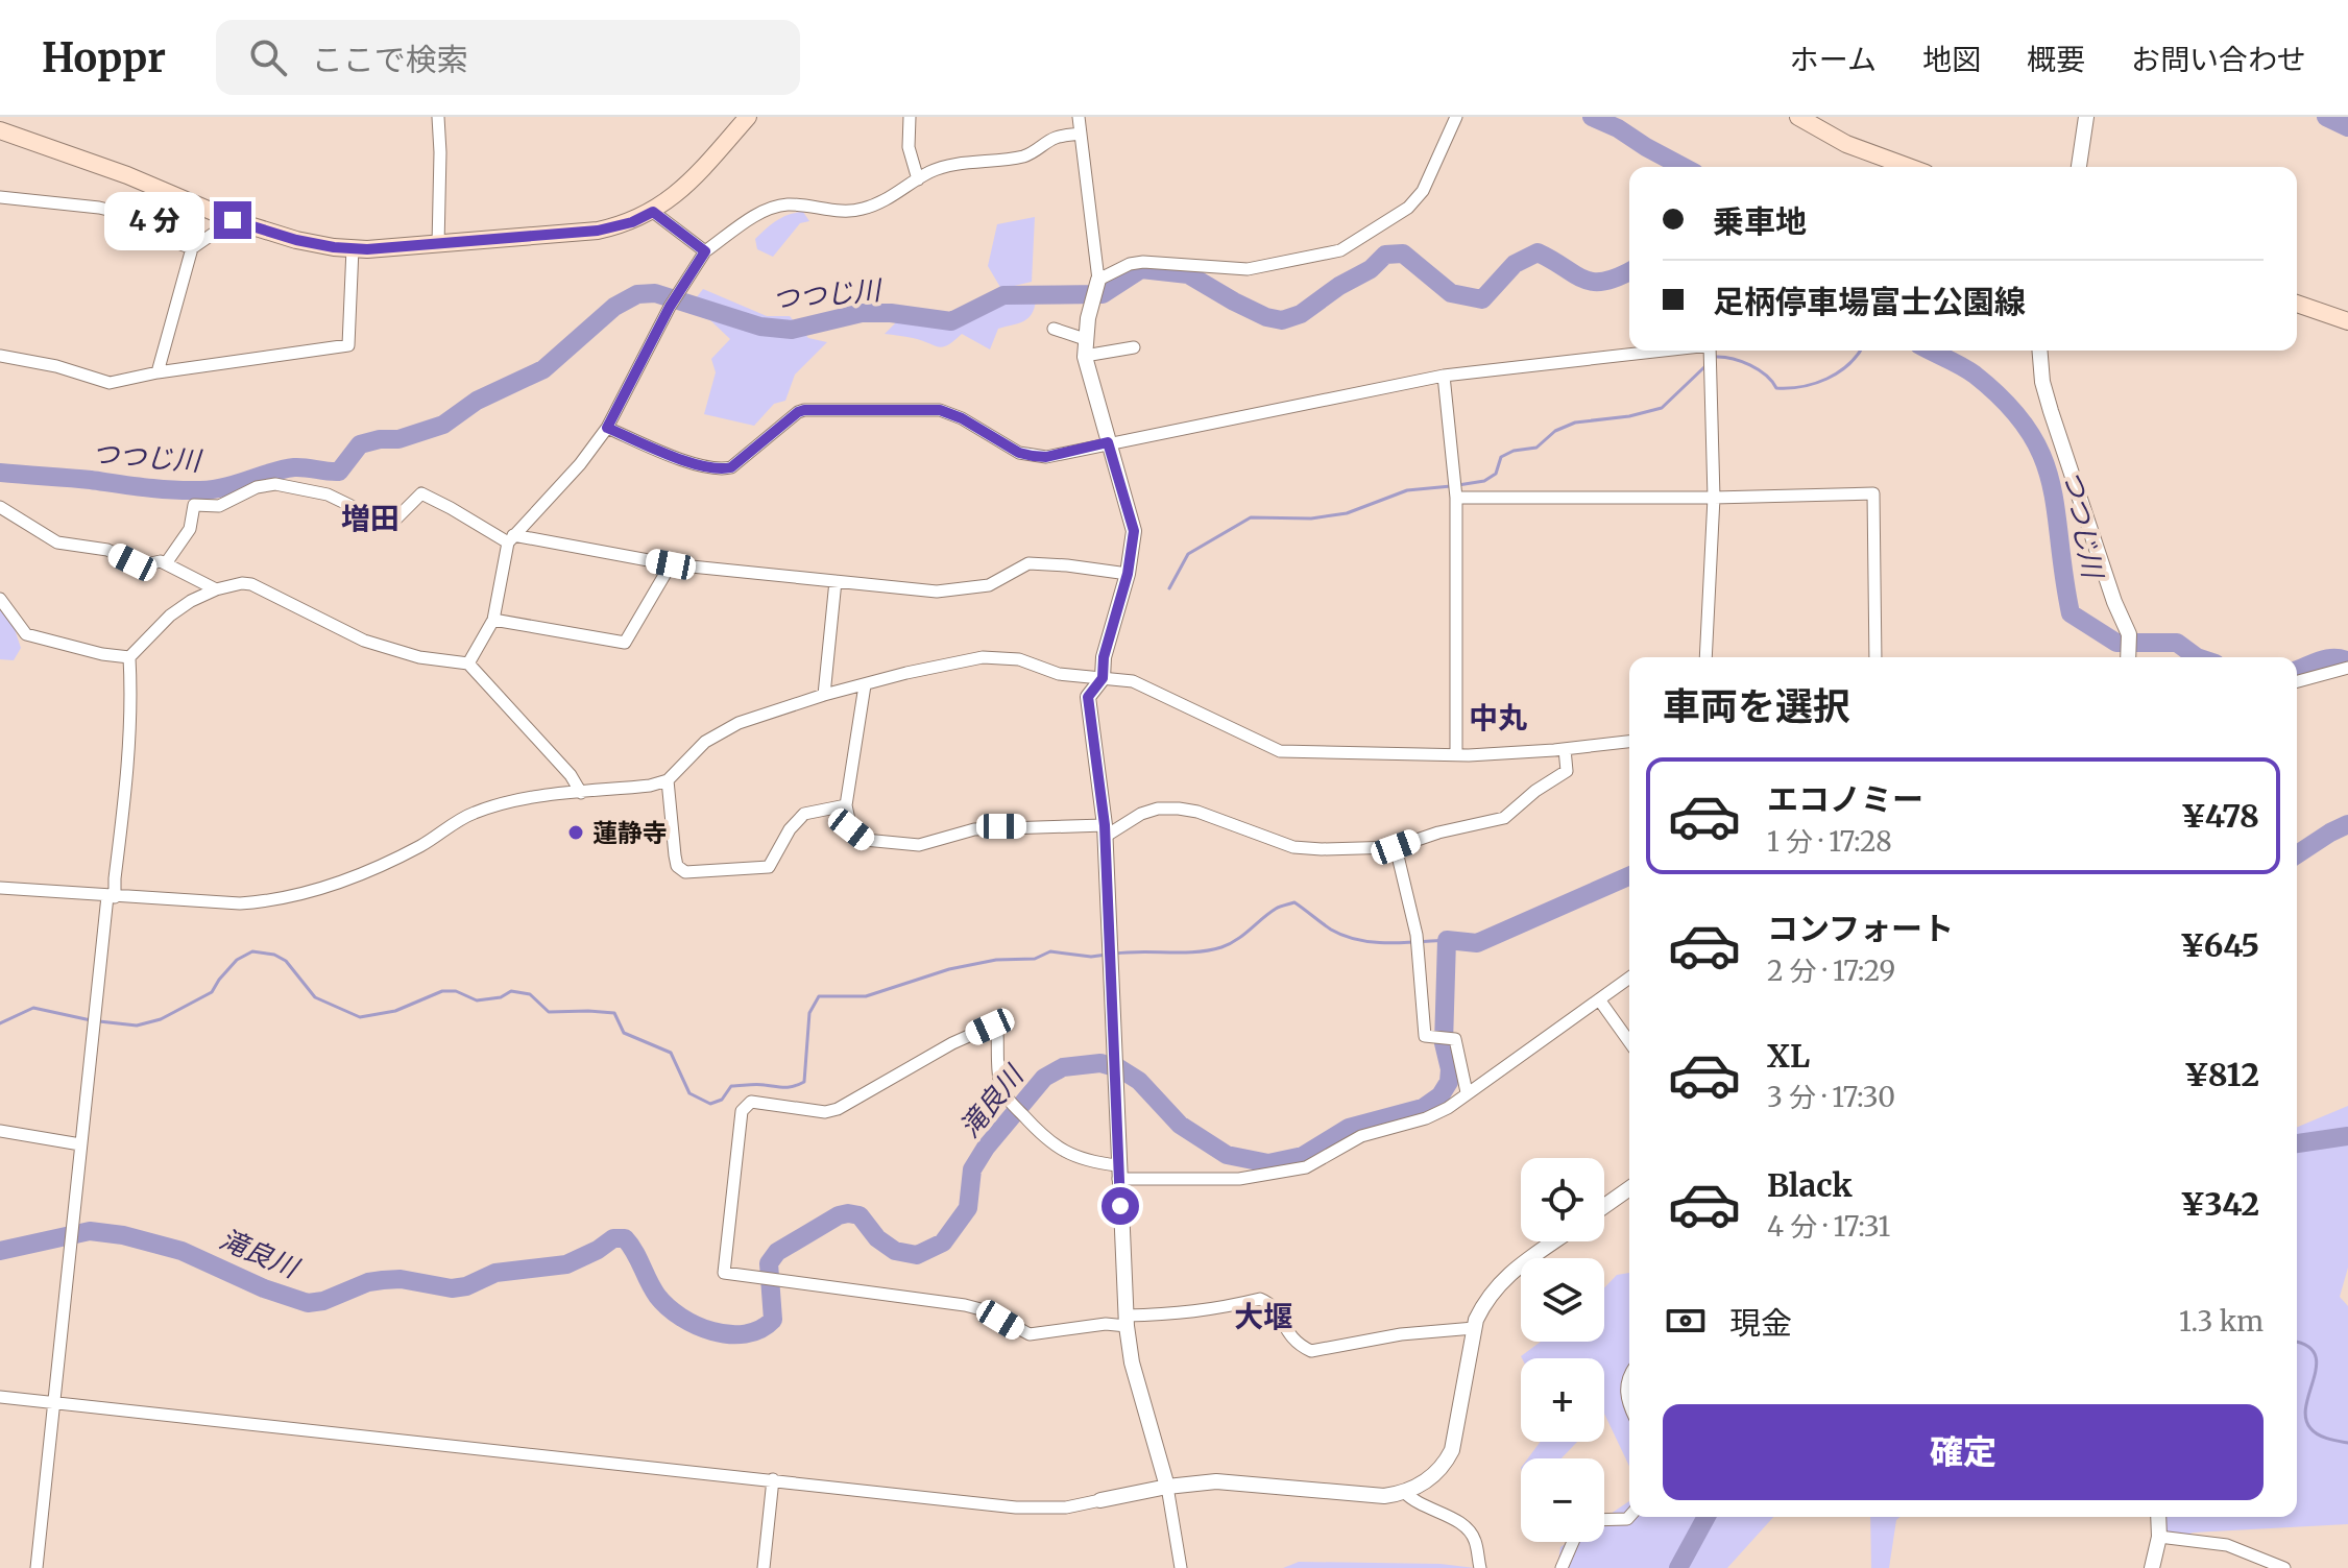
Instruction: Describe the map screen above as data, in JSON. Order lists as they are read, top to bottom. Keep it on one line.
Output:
{"districts":["増田","中丸","大堰"],"water":["つつじ川","滝良川"],"places":["蓮静寺"],"page":{"header":"Hoppr","search":"ここで検索","nav":["ホーム","地図","概要","お問い合わせ"],"banner":["乗車地","足柄停車場富士公園線"],"bubble":"4 分","heading":"車両を選択","list":[{"name":"エコノミー","note":"1 分 · 17:28","value":"¥478"},{"name":"コンフォート","note":"2 分 · 17:29","value":"¥645"},{"name":"XL","note":"3 分 · 17:30","value":"¥812"},{"name":"Black","note":"4 分 · 17:31","value":"¥342"}],"map_buttons":["+","−"],"pay":["現金","1.3 km"],"buttons":"確定"}}
